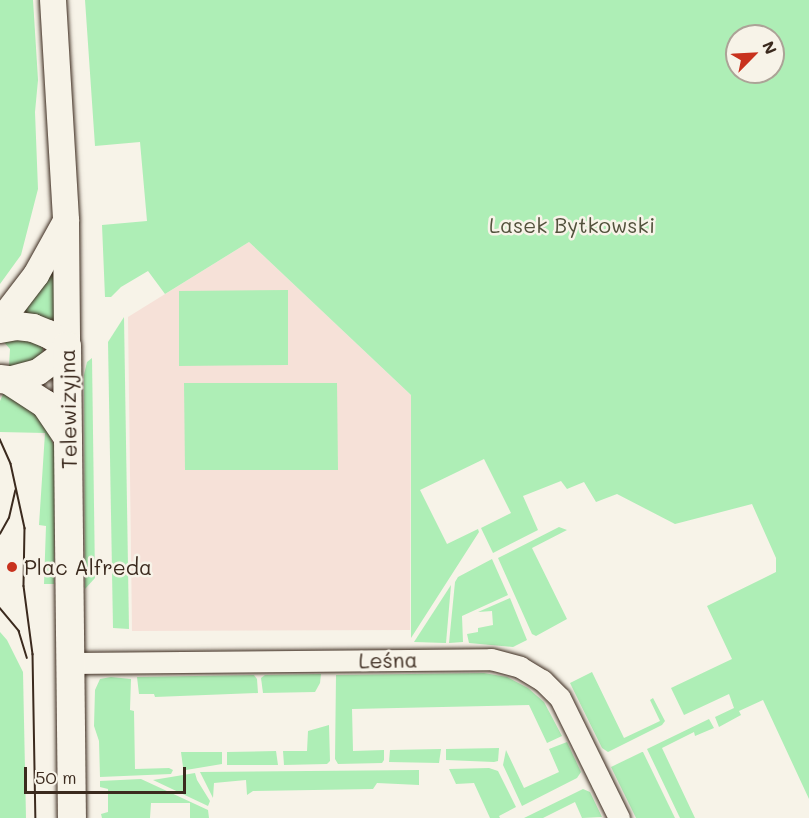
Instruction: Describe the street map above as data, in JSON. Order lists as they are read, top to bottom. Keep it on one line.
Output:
{"streets":{"main road":["Telewizyjna"],"street":["Leśna"]},"crossings":[["Telewizyjna","Leśna"]],"parks":["Lasek Bytkowski"],"places":["Plac Alfreda"],"scale_bar":"50 m","north":"top right"}
